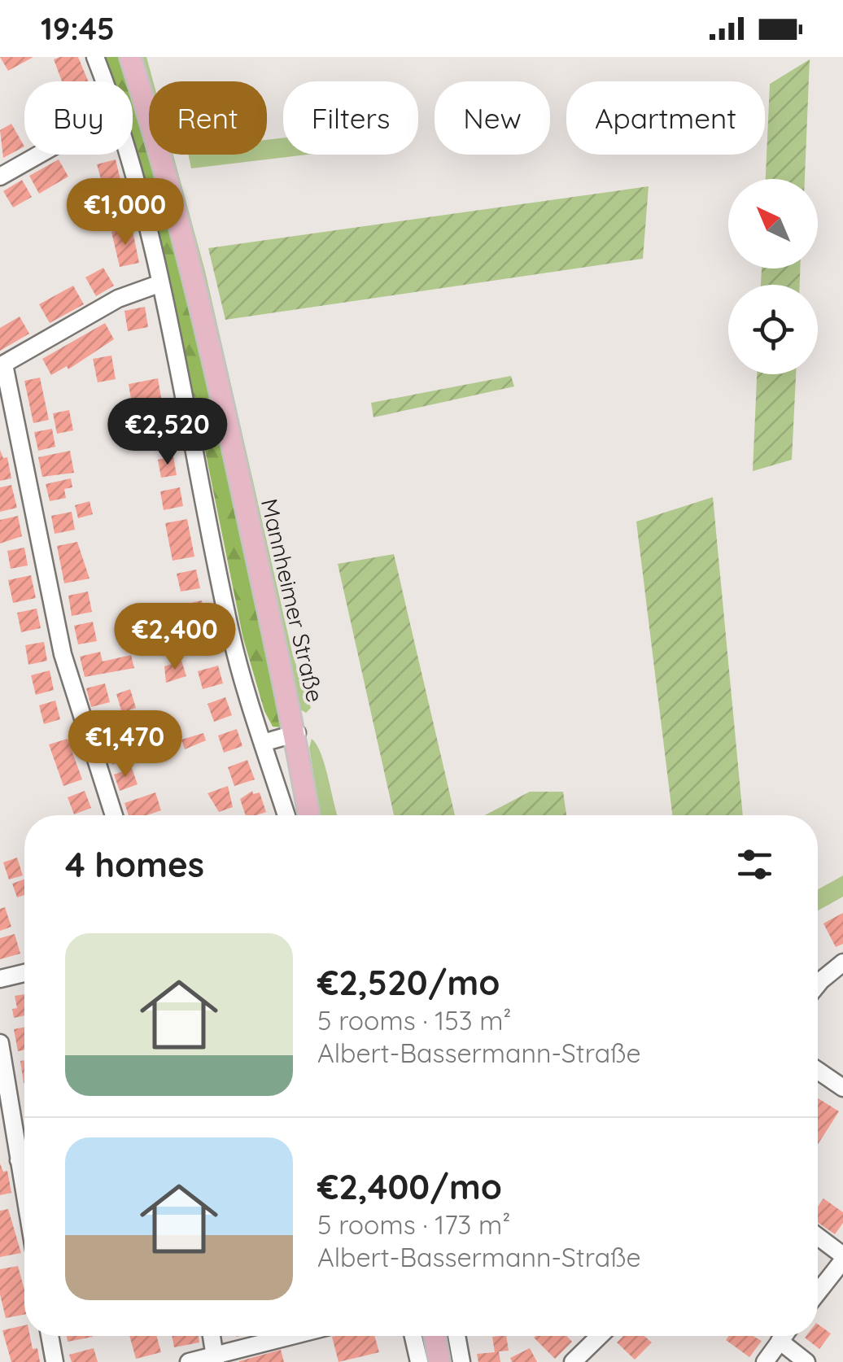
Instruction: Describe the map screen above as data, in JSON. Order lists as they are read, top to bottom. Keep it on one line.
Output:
{"streets":{"main road":["Mannheimer Straße"]},"north":"top left","page":{"status":"19:45","chip":["Buy","Rent","Filters","New","Apartment"],"price":["€1,000","€2,520","€2,400","€1,470"],"heading":"4 homes","list":[{"name":"€2,520/mo","note":"5 rooms · 153 m² · Albert-Bassermann-Straße"},{"name":"€2,400/mo","note":"5 rooms · 173 m² · Albert-Bassermann-Straße"}]}}
